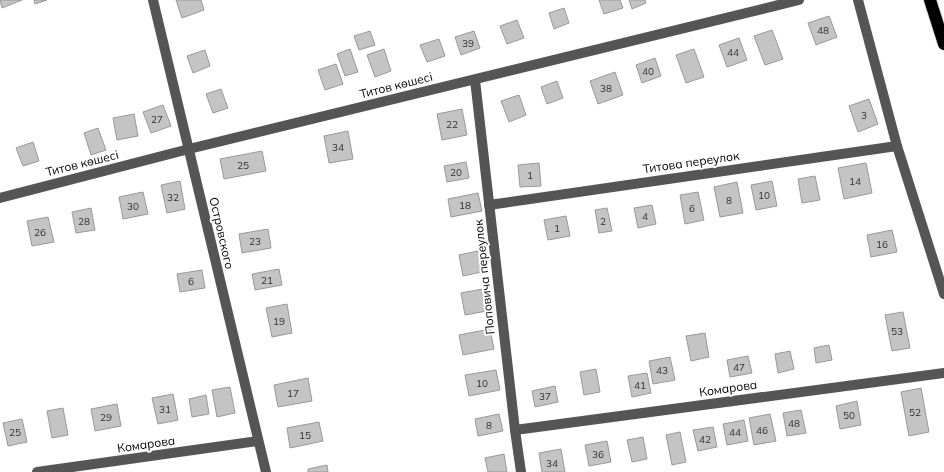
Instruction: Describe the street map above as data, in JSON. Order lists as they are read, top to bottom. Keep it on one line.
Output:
{"streets":{"street":["Титов көшесі","Титова переулок","Островского","Поповича переулок","Комарова"]},"crossings":[["Титов көшесі","Островского"],["Титов көшесі","Поповича переулок"],["Титова переулок","Поповича переулок"],["Островского","Комарова"],["Поповича переулок","Комарова"]],"house_numbers":["48","39","44","40","38","3","27","22","34","25","20","1","14","10","32","8","18","30","6","4","28","2","1","26","23","16","21","6","19","53","47","43","10","41","17","37","31","52","50","29","48","8","46","25","44","15","42","36","34"]}
